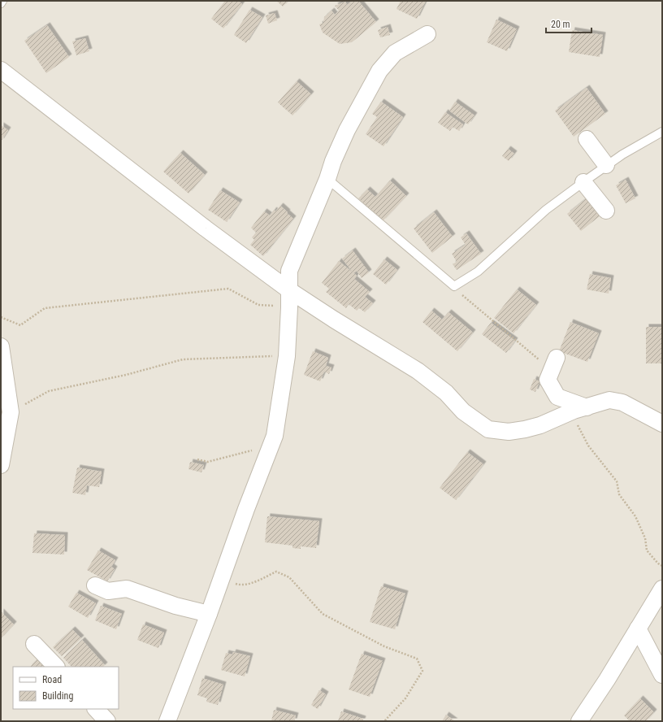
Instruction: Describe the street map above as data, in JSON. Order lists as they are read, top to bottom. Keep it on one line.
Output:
{"legend":["Road","Building"],"scale_bar":"20 m"}
